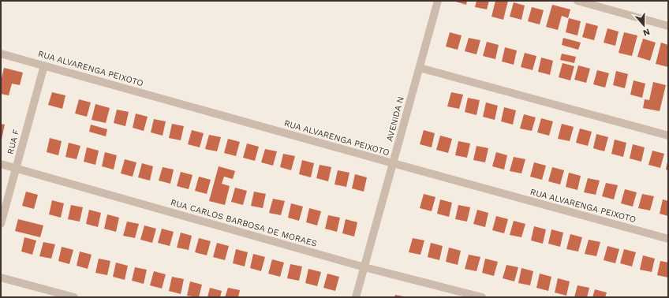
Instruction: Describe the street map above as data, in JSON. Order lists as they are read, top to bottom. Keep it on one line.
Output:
{"streets":{"street":["RUA ALVARENGA PEIXOTO","AVENIDA N","RUA F","RUA CARLOS BARBOSA DE MORAES"]},"crossings":[["RUA ALVARENGA PEIXOTO","AVENIDA N"],["RUA ALVARENGA PEIXOTO","RUA F"],["AVENIDA N","RUA CARLOS BARBOSA DE MORAES"],["RUA F","RUA CARLOS BARBOSA DE MORAES"]],"north":"bottom"}
